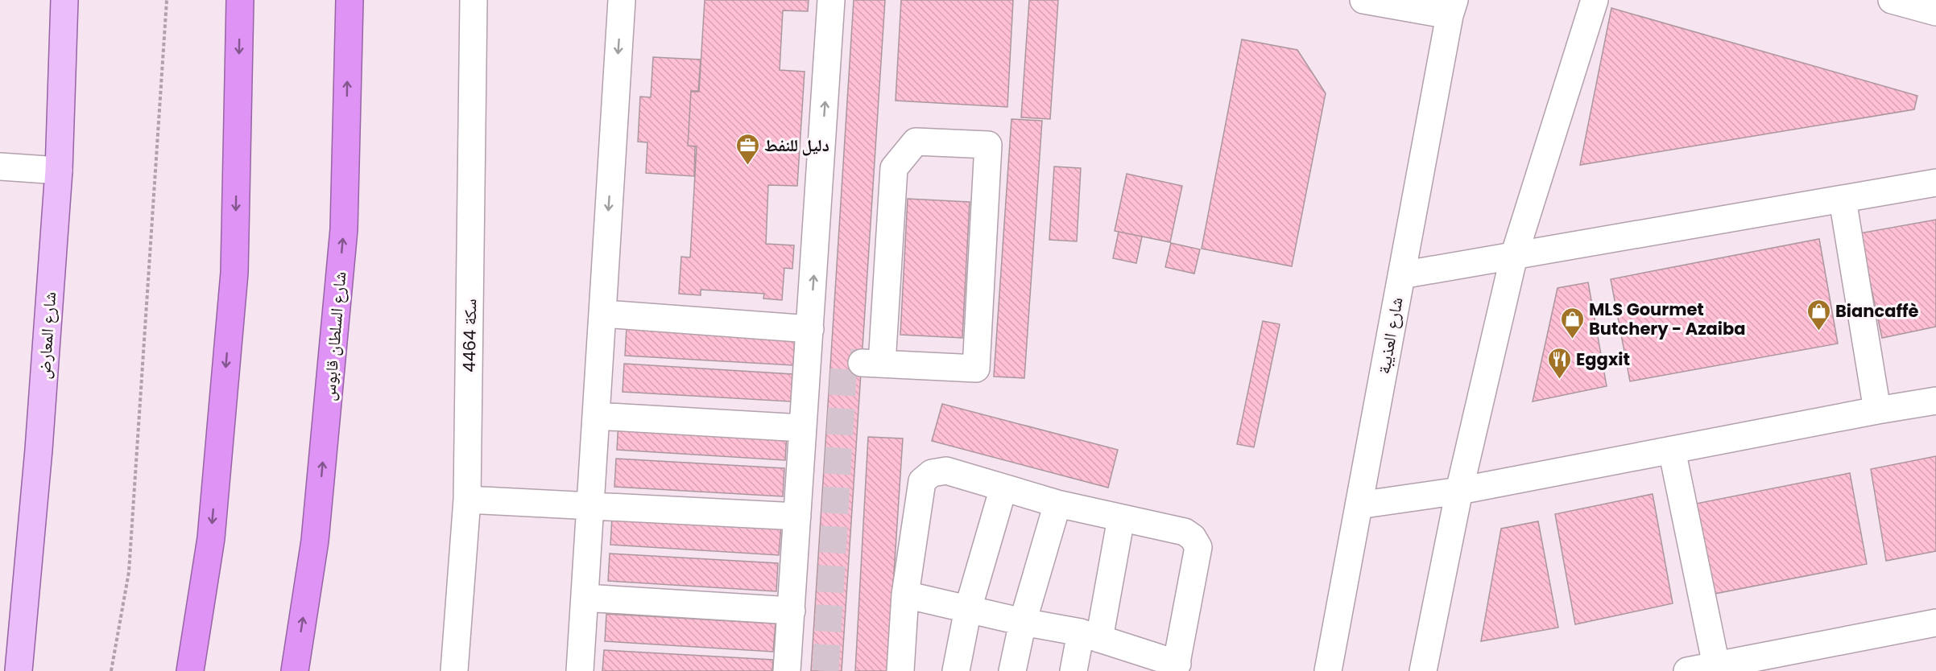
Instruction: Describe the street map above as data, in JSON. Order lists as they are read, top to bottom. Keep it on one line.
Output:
{"streets":{"highway":["شارع السلطان قابوس"],"main road":["شارع المعارض"],"street":["سكة 4464","شارع العذيبة"]},"places":{"office":["دليل للنفط"],"shop":["Biancaffè","MLS Gourmet Butchery - Azaiba"],"restaurant":["Eggxit"]}}
